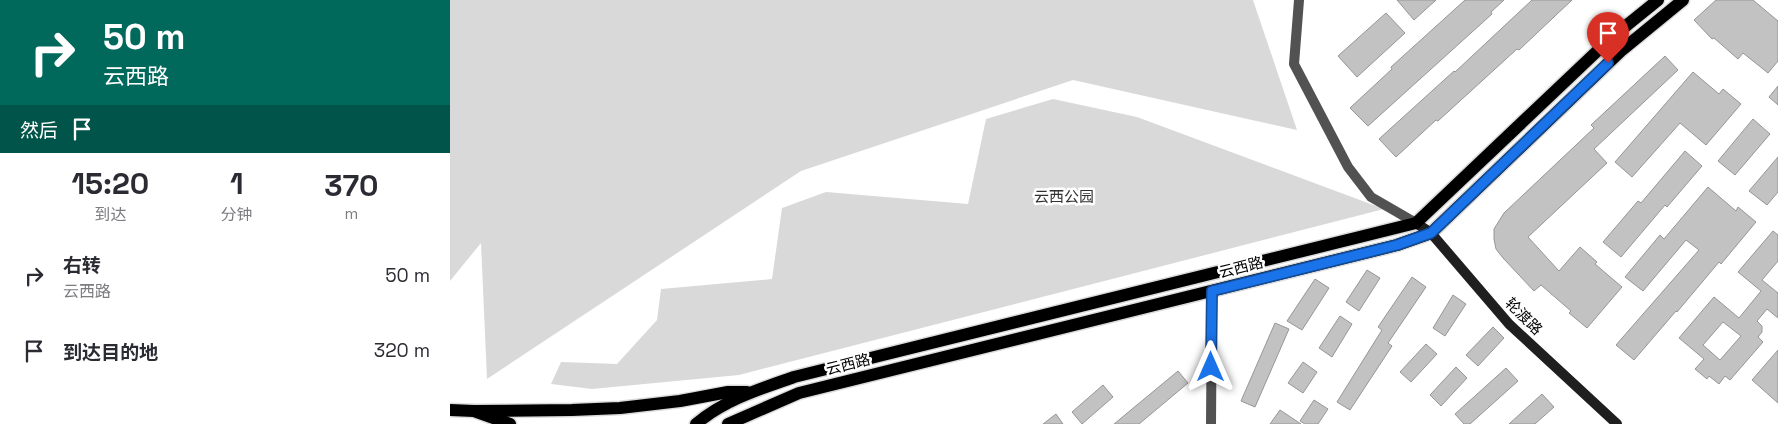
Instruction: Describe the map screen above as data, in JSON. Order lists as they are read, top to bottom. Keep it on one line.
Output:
{"streets":{"main road":["云西路","轮渡路"]},"crossings":[["云西路","轮渡路"]],"parks":["云西公园"],"page":{"turn":["50 m","云西路"],"then":"然后","eta":["15:20","到达","1","分钟","370","m"],"list":[{"name":"右转","note":"云西路","value":"50 m"},{"name":"到达目的地","value":"320 m"}]}}
